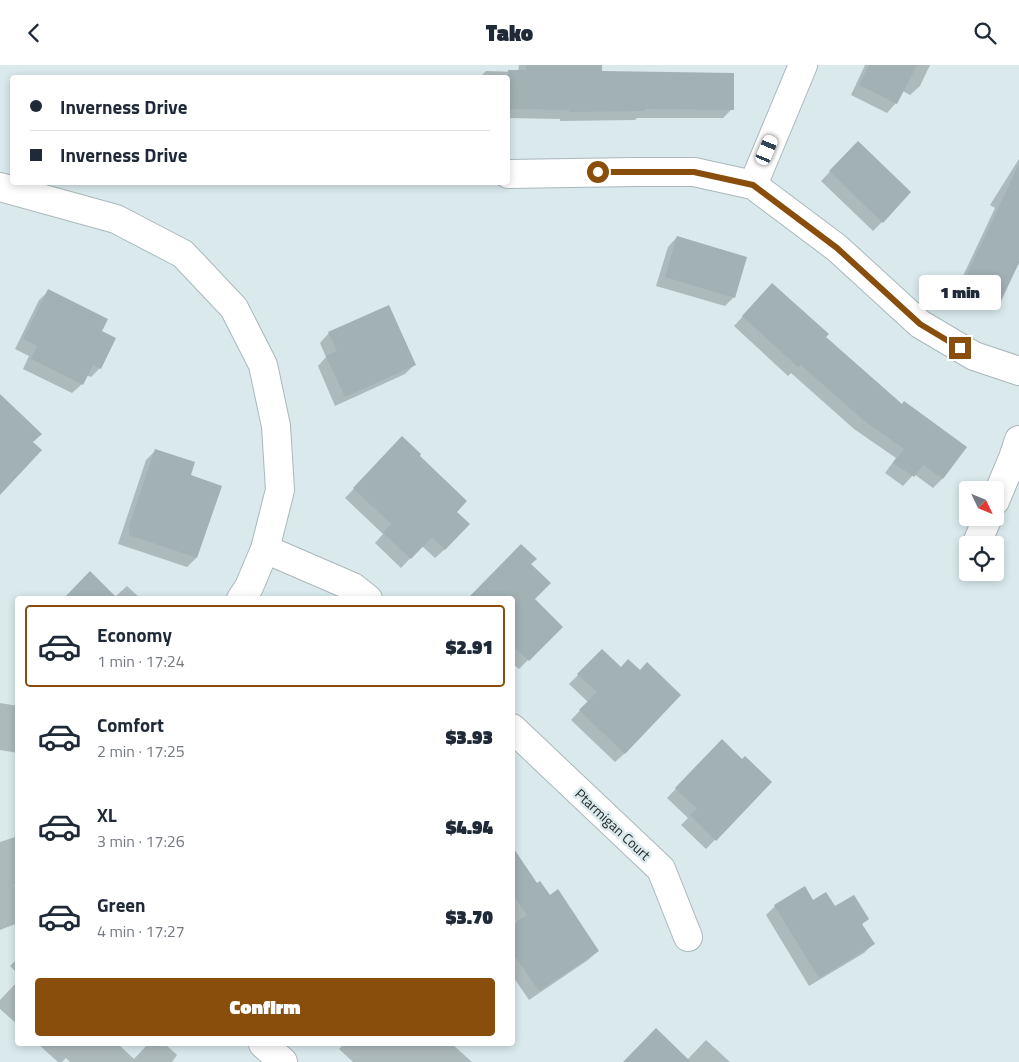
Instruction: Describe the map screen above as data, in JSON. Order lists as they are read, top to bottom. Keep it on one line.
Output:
{"streets":{"street":["Ptarmigan Court"]},"north":"bottom right","page":{"header":"Tako","banner":["Inverness Drive","Inverness Drive"],"bubble":"1 min","list":[{"name":"Economy","note":"1 min · 17:24","value":"$2.91"},{"name":"Comfort","note":"2 min · 17:25","value":"$3.93"},{"name":"XL","note":"3 min · 17:26","value":"$4.94"},{"name":"Green","note":"4 min · 17:27","value":"$3.70"}],"buttons":"Confirm"}}
